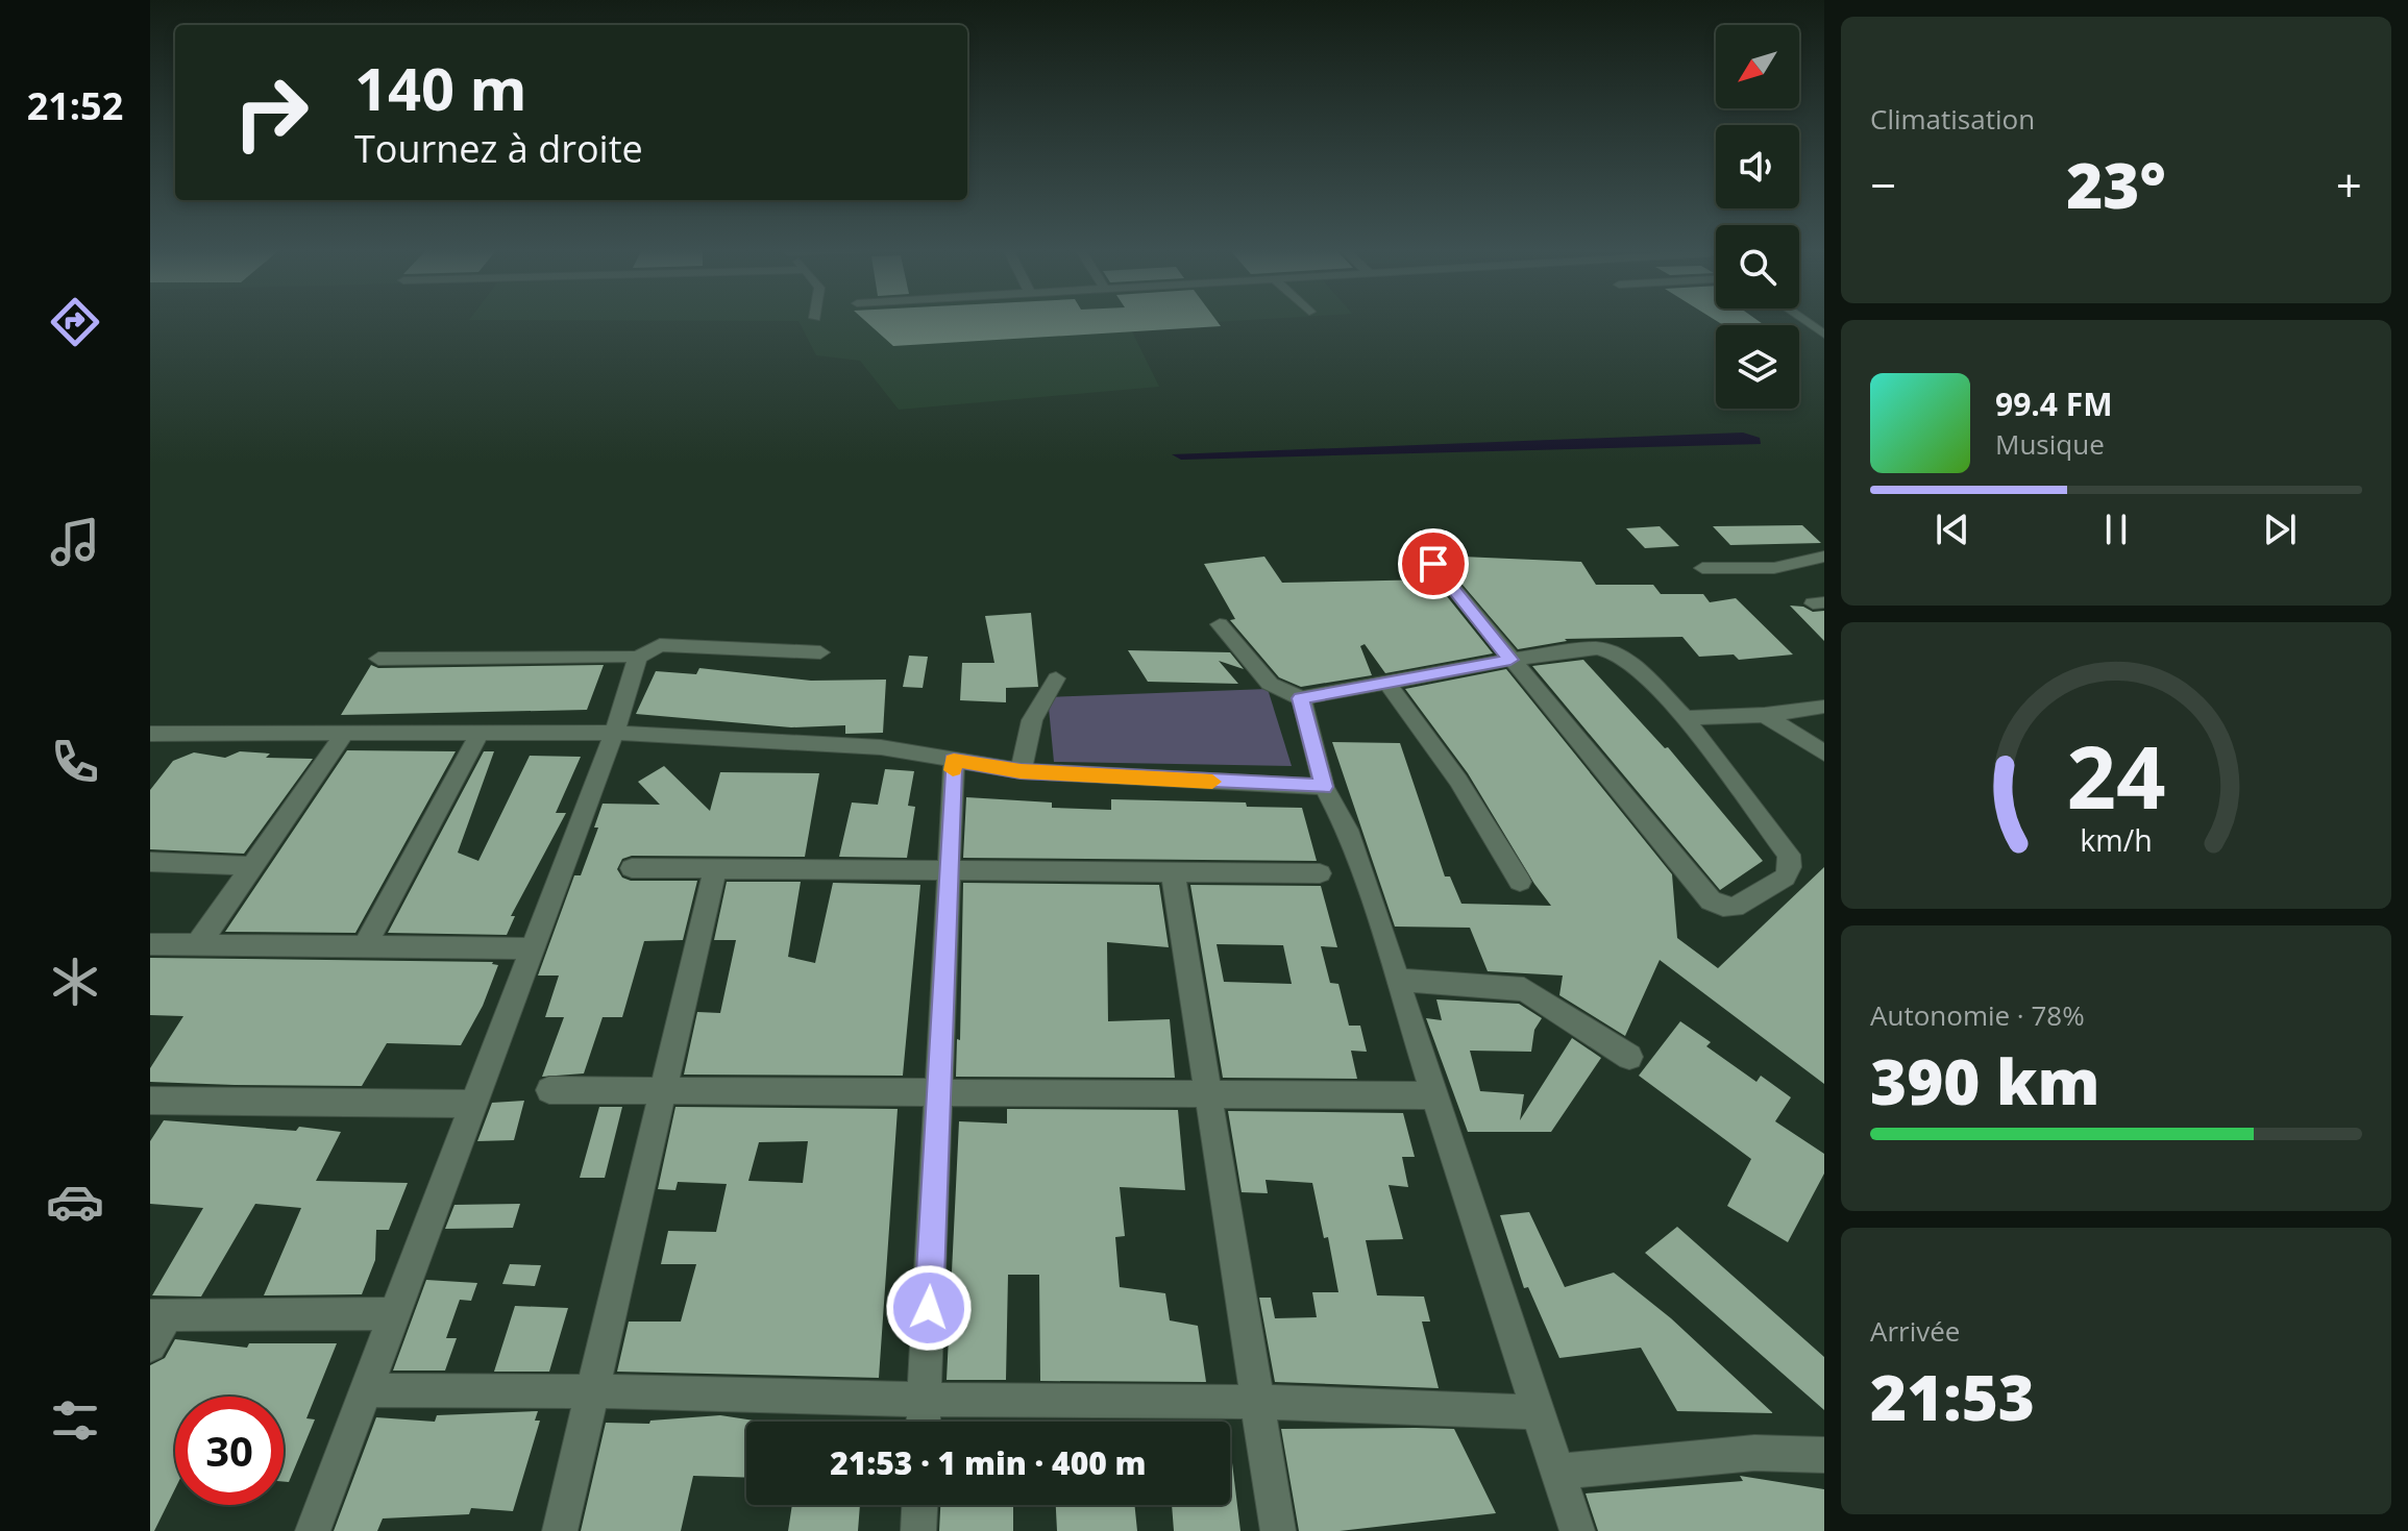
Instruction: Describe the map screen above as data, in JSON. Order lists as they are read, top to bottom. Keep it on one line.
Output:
{"north":"bottom left","page":{"tabs":"21:52","tile":["Climatisation",["Autonomie · 78%","390 km"],["Arrivée","21:53"]],"turn":["140 m","Tournez à droite"],"heat":["−","23°","+"],"song":["99.4 FM","Musique"],"limit":"30","trip":"21:53 · 1 min · 400 m","gauge":["24","km/h"]}}
